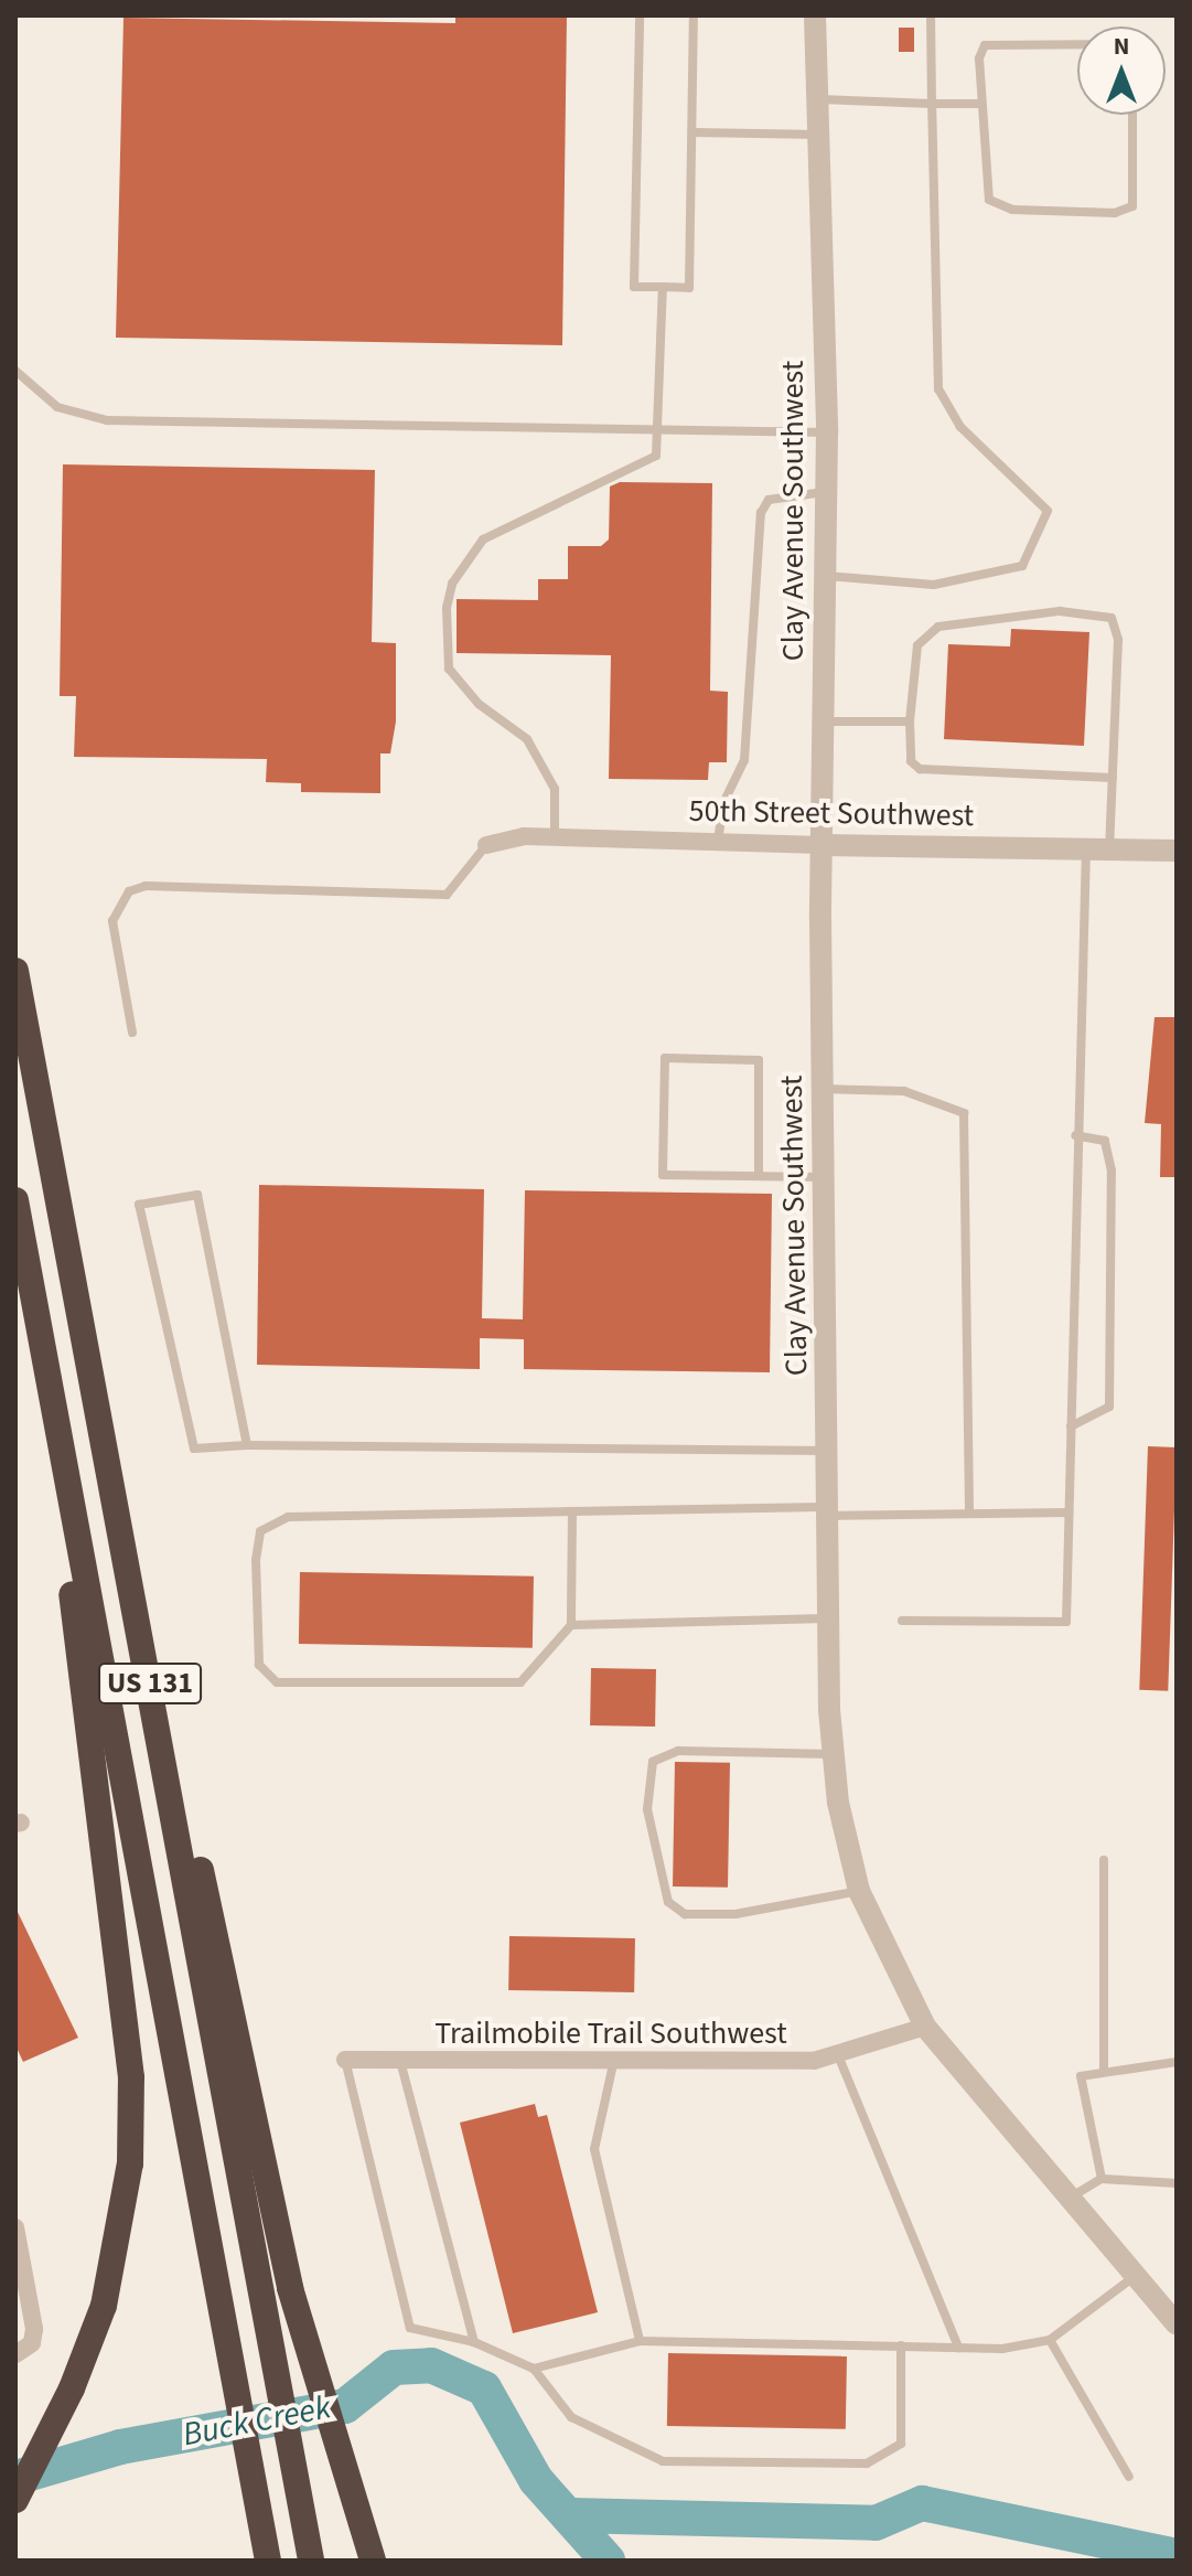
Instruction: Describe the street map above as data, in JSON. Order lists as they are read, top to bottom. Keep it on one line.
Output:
{"streets":{"highway":["US 131"],"street":["Clay Avenue Southwest","50th Street Southwest","Trailmobile Trail Southwest"]},"crossings":[["Clay Avenue Southwest","50th Street Southwest"],["Clay Avenue Southwest","Trailmobile Trail Southwest"]],"water":["Buck Creek"],"north":"top"}
